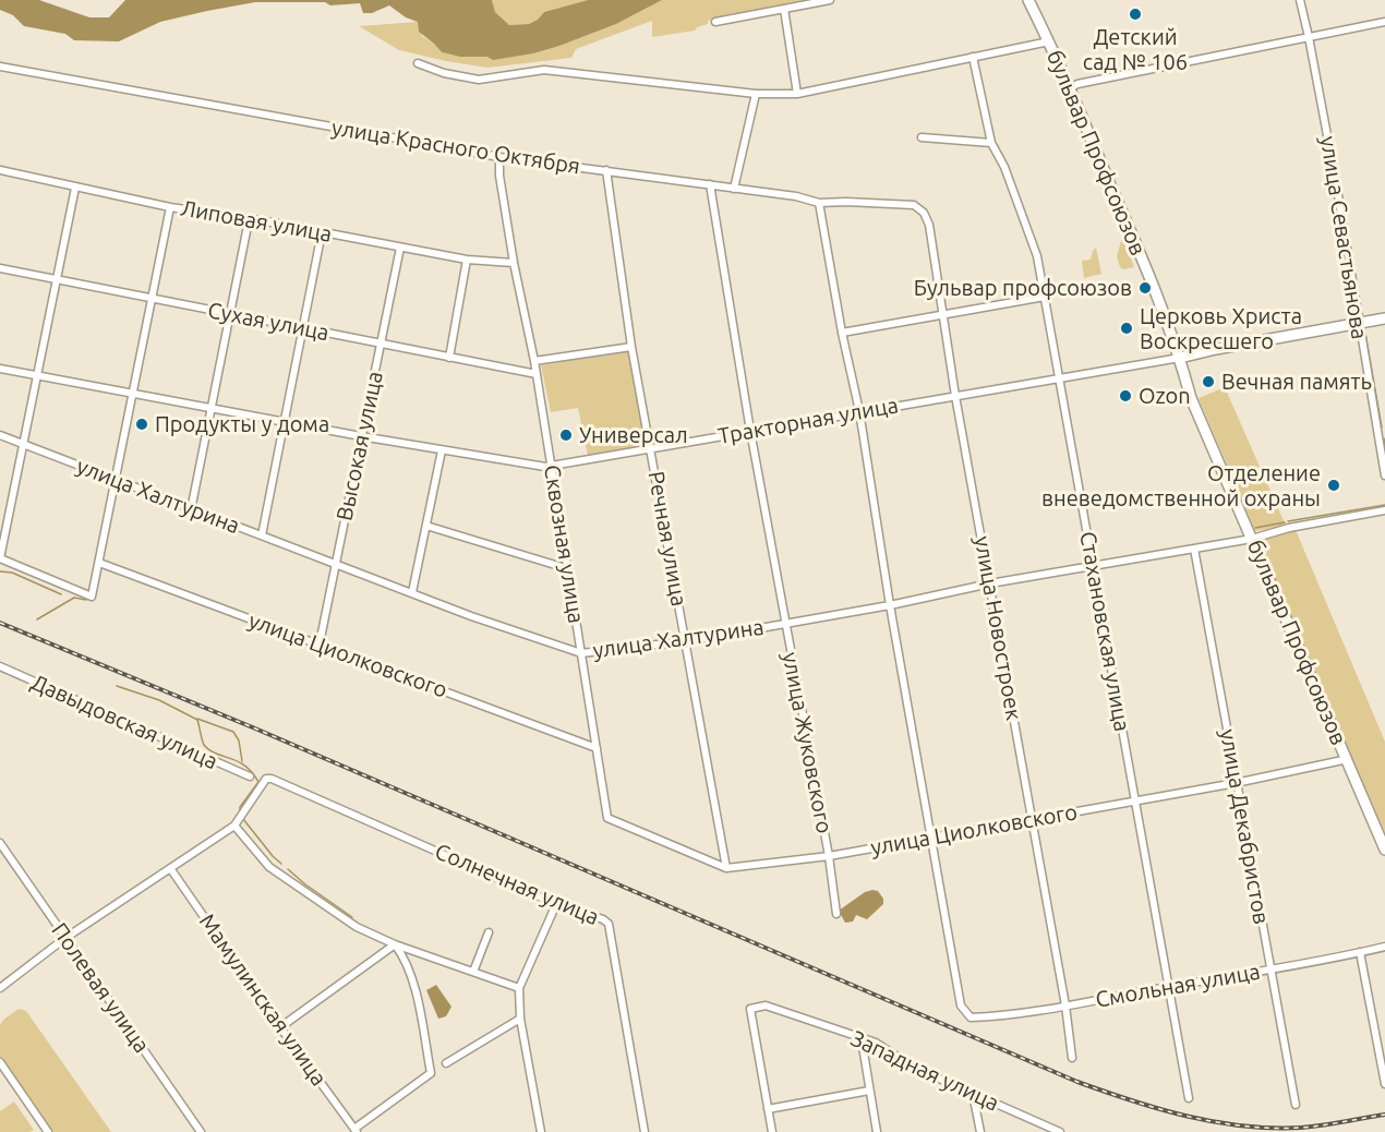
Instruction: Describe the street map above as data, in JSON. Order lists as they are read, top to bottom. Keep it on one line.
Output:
{"streets":{"main road":["бульвар Профсоюзов","Тракторная улица"],"street":["улица Красного Октября","Липовая улица","улица Севастьянова","Сухая улица","Высокая улица","улица Халтурина","Речная улица","Сквозная улица","улица Новостроек","Стахановская улица","улица Циолковского","Давыдовская улица","улица Жуковского","улица Декабристов","Солнечная улица","Смольная улица","Полевая улица","Мамулинская улица","Западная улица"]},"crossings":[["улица Красного Октября","Речная улица"],["улица Красного Октября","Сквозная улица"],["улица Красного Октября","улица Новостроек"],["улица Красного Октября","улица Жуковского"],["бульвар Профсоюзов","Тракторная улица"],["бульвар Профсоюзов","улица Халтурина"],["бульвар Профсоюзов","улица Циолковского"],["Липовая улица","Высокая улица"],["Липовая улица","Сквозная улица"],["улица Севастьянова","Тракторная улица"],["Сухая улица","Высокая улица"],["Сухая улица","Сквозная улица"],["Тракторная улица","Высокая улица"],["Тракторная улица","Речная улица"],["Тракторная улица","Сквозная улица"],["Тракторная улица","улица Новостроек"],["Тракторная улица","Стахановская улица"],["Тракторная улица","улица Жуковского"],["Высокая улица","улица Халтурина"],["Высокая улица","улица Циолковского"],["улица Халтурина","Речная улица"],["улица Халтурина","Сквозная улица"],["улица Халтурина","улица Новостроек"],["улица Халтурина","Стахановская улица"],["улица Халтурина","улица Жуковского"],["улица Халтурина","улица Декабристов"],["Речная улица","улица Циолковского"],["Сквозная улица","улица Циолковского"],["улица Новостроек","улица Циолковского"],["улица Новостроек","Смольная улица"],["Стахановская улица","улица Циолковского"],["Стахановская улица","Смольная улица"],["улица Циолковского","улица Жуковского"],["улица Циолковского","улица Декабристов"],["улица Циолковского","Смольная улица"],["улица Декабристов","Смольная улица"]],"places":["Детский сад № 106","Бульвар профсоюзов","Церковь Христа Воскресшего","Вечная память","Ozon","Продукты у дома","Универсал","Отделение вневедомственной охраны"]}
